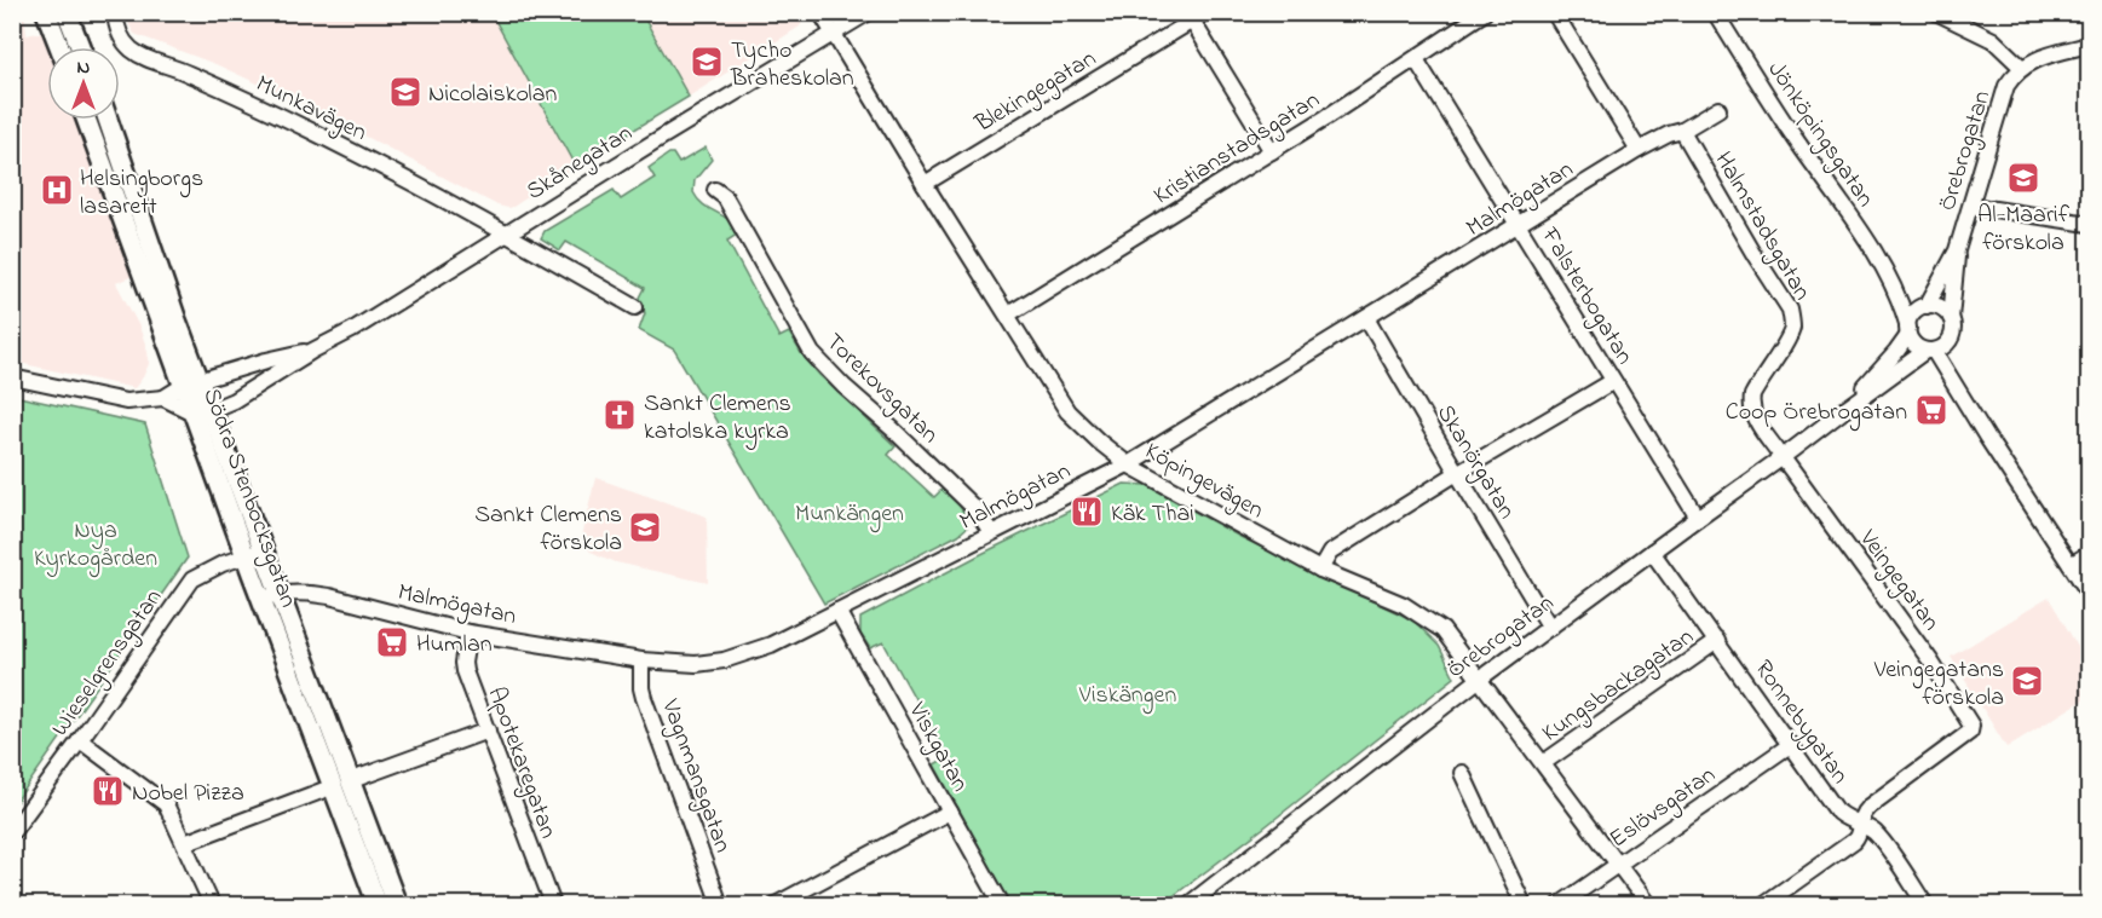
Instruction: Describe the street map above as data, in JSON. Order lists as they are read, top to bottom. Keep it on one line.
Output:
{"streets":{"main road":["Södra Stenbocksgatan"],"street":["Blekingegatan","Munkavägen","Jönköpingsgatan","Kristianstadsgatan","Örebrogatan","Skånegatan","Malmögatan","Halmstadsgatan","Falsterbogatan","Torekovsgatan","Skanörgatan","Köpingevägen","Veingegatan","Wieselgrensgatan","Kungsbackagatan","Ronnebygatan","Viskgatan","Apotekaregatan","Vagnmansgatan","Eslövsgatan"]},"crossings":[["Blekingegatan","Köpingevägen"],["Munkavägen","Skånegatan"],["Jönköpingsgatan","Örebrogatan"],["Kristianstadsgatan","Falsterbogatan"],["Kristianstadsgatan","Köpingevägen"],["Örebrogatan","Halmstadsgatan"],["Örebrogatan","Falsterbogatan"],["Örebrogatan","Skanörgatan"],["Örebrogatan","Köpingevägen"],["Örebrogatan","Veingegatan"],["Örebrogatan","Ronnebygatan"],["Skånegatan","Köpingevägen"],["Skånegatan","Södra Stenbocksgatan"],["Malmögatan","Halmstadsgatan"],["Malmögatan","Falsterbogatan"],["Malmögatan","Torekovsgatan"],["Malmögatan","Skanörgatan"],["Malmögatan","Köpingevägen"],["Malmögatan","Södra Stenbocksgatan"],["Malmögatan","Viskgatan"],["Malmögatan","Apotekaregatan"],["Malmögatan","Vagnmansgatan"],["Halmstadsgatan","Veingegatan"],["Köpingevägen","Kungsbackagatan"],["Köpingevägen","Eslövsgatan"],["Södra Stenbocksgatan","Wieselgrensgatan"],["Veingegatan","Ronnebygatan"],["Kungsbackagatan","Ronnebygatan"],["Ronnebygatan","Eslövsgatan"]],"parks":["Munkängen","Nya Kyrkogården","Viskängen"],"places":{"school or university":["Tycho Braheskolan","Nicolaiskolan","Al-Maarif förskola","Sankt Clemens förskola","Veingegatans förskola"],"hospital":["Helsingborgs lasarett"],"supermarket":["Coop Örebrogatan","Humlan"],"church":["Sankt Clemens katolska kyrka"],"restaurant":["Käk Thai","Nobel Pizza"]},"north":"top"}
